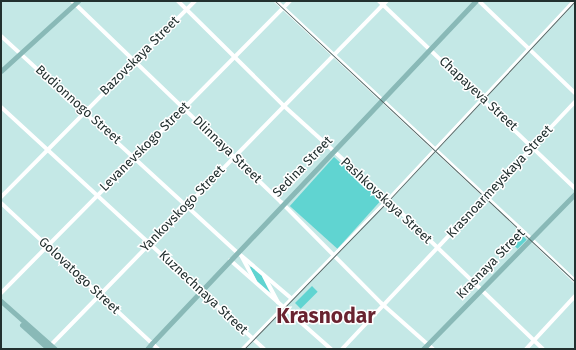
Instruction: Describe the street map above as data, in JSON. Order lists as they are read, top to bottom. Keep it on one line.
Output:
{"streets":{"main road":["Sedina Street","Krasnaya Street"],"street":["Bazovskaya Street","Chapayeva Street","Budionnogo Street","Levanevskogo Street","Dlinnaya Street","Krasnoarmeyskaya Street","Pashkovskaya Street","Yankovskogo Street","Golovatogo Street","Kuznechnaya Street"]},"crossings":[["Bazovskaya Street","Budionnogo Street"],["Bazovskaya Street","Dlinnaya Street"],["Bazovskaya Street","Pashkovskaya Street"],["Bazovskaya Street","Kuznechnaya Street"],["Chapayeva Street","Sedina Street"],["Chapayeva Street","Krasnoarmeyskaya Street"],["Chapayeva Street","Yankovskogo Street"],["Budionnogo Street","Levanevskogo Street"],["Budionnogo Street","Sedina Street"],["Budionnogo Street","Yankovskogo Street"],["Levanevskogo Street","Dlinnaya Street"],["Levanevskogo Street","Pashkovskaya Street"],["Levanevskogo Street","Golovatogo Street"],["Levanevskogo Street","Kuznechnaya Street"],["Dlinnaya Street","Sedina Street"],["Dlinnaya Street","Krasnoarmeyskaya Street"],["Dlinnaya Street","Yankovskogo Street"],["Dlinnaya Street","Krasnaya Street"],["Sedina Street","Pashkovskaya Street"],["Sedina Street","Golovatogo Street"],["Sedina Street","Kuznechnaya Street"],["Krasnoarmeyskaya Street","Pashkovskaya Street"],["Pashkovskaya Street","Yankovskogo Street"],["Pashkovskaya Street","Krasnaya Street"],["Yankovskogo Street","Golovatogo Street"],["Yankovskogo Street","Kuznechnaya Street"]],"districts":["Krasnodar"]}
